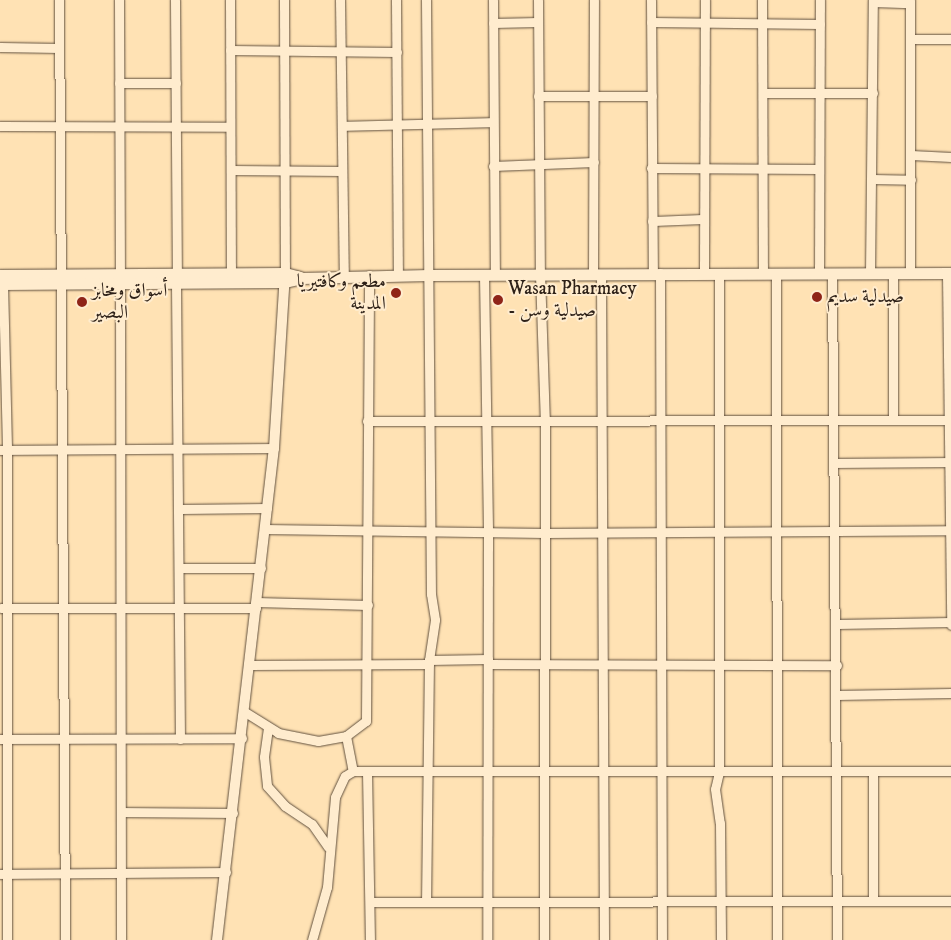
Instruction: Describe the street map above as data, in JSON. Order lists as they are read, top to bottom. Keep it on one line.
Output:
{"places":["مطعم وكافتيريا المدينة","صيدلية سديم","Wasan Pharmacy - صيدلية وسن","أسواق ومخابز البصير"]}
